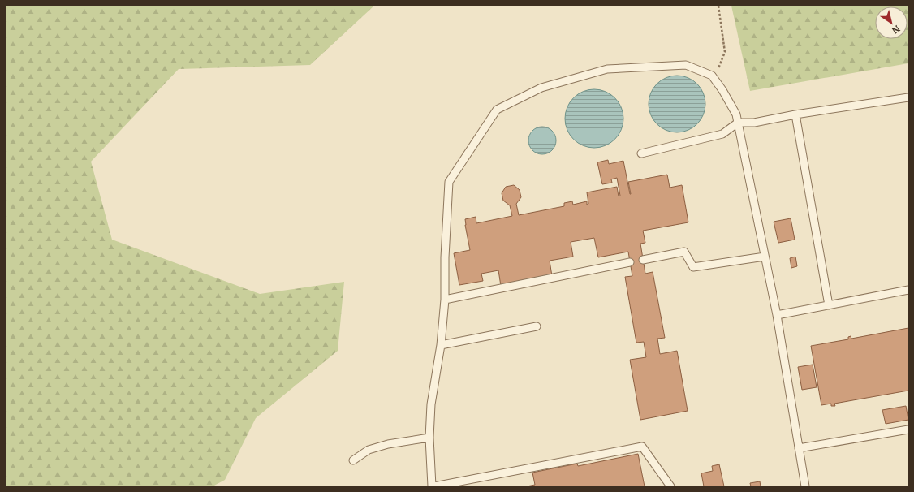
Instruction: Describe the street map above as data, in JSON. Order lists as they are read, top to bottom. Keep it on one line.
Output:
{"north":"bottom right"}
